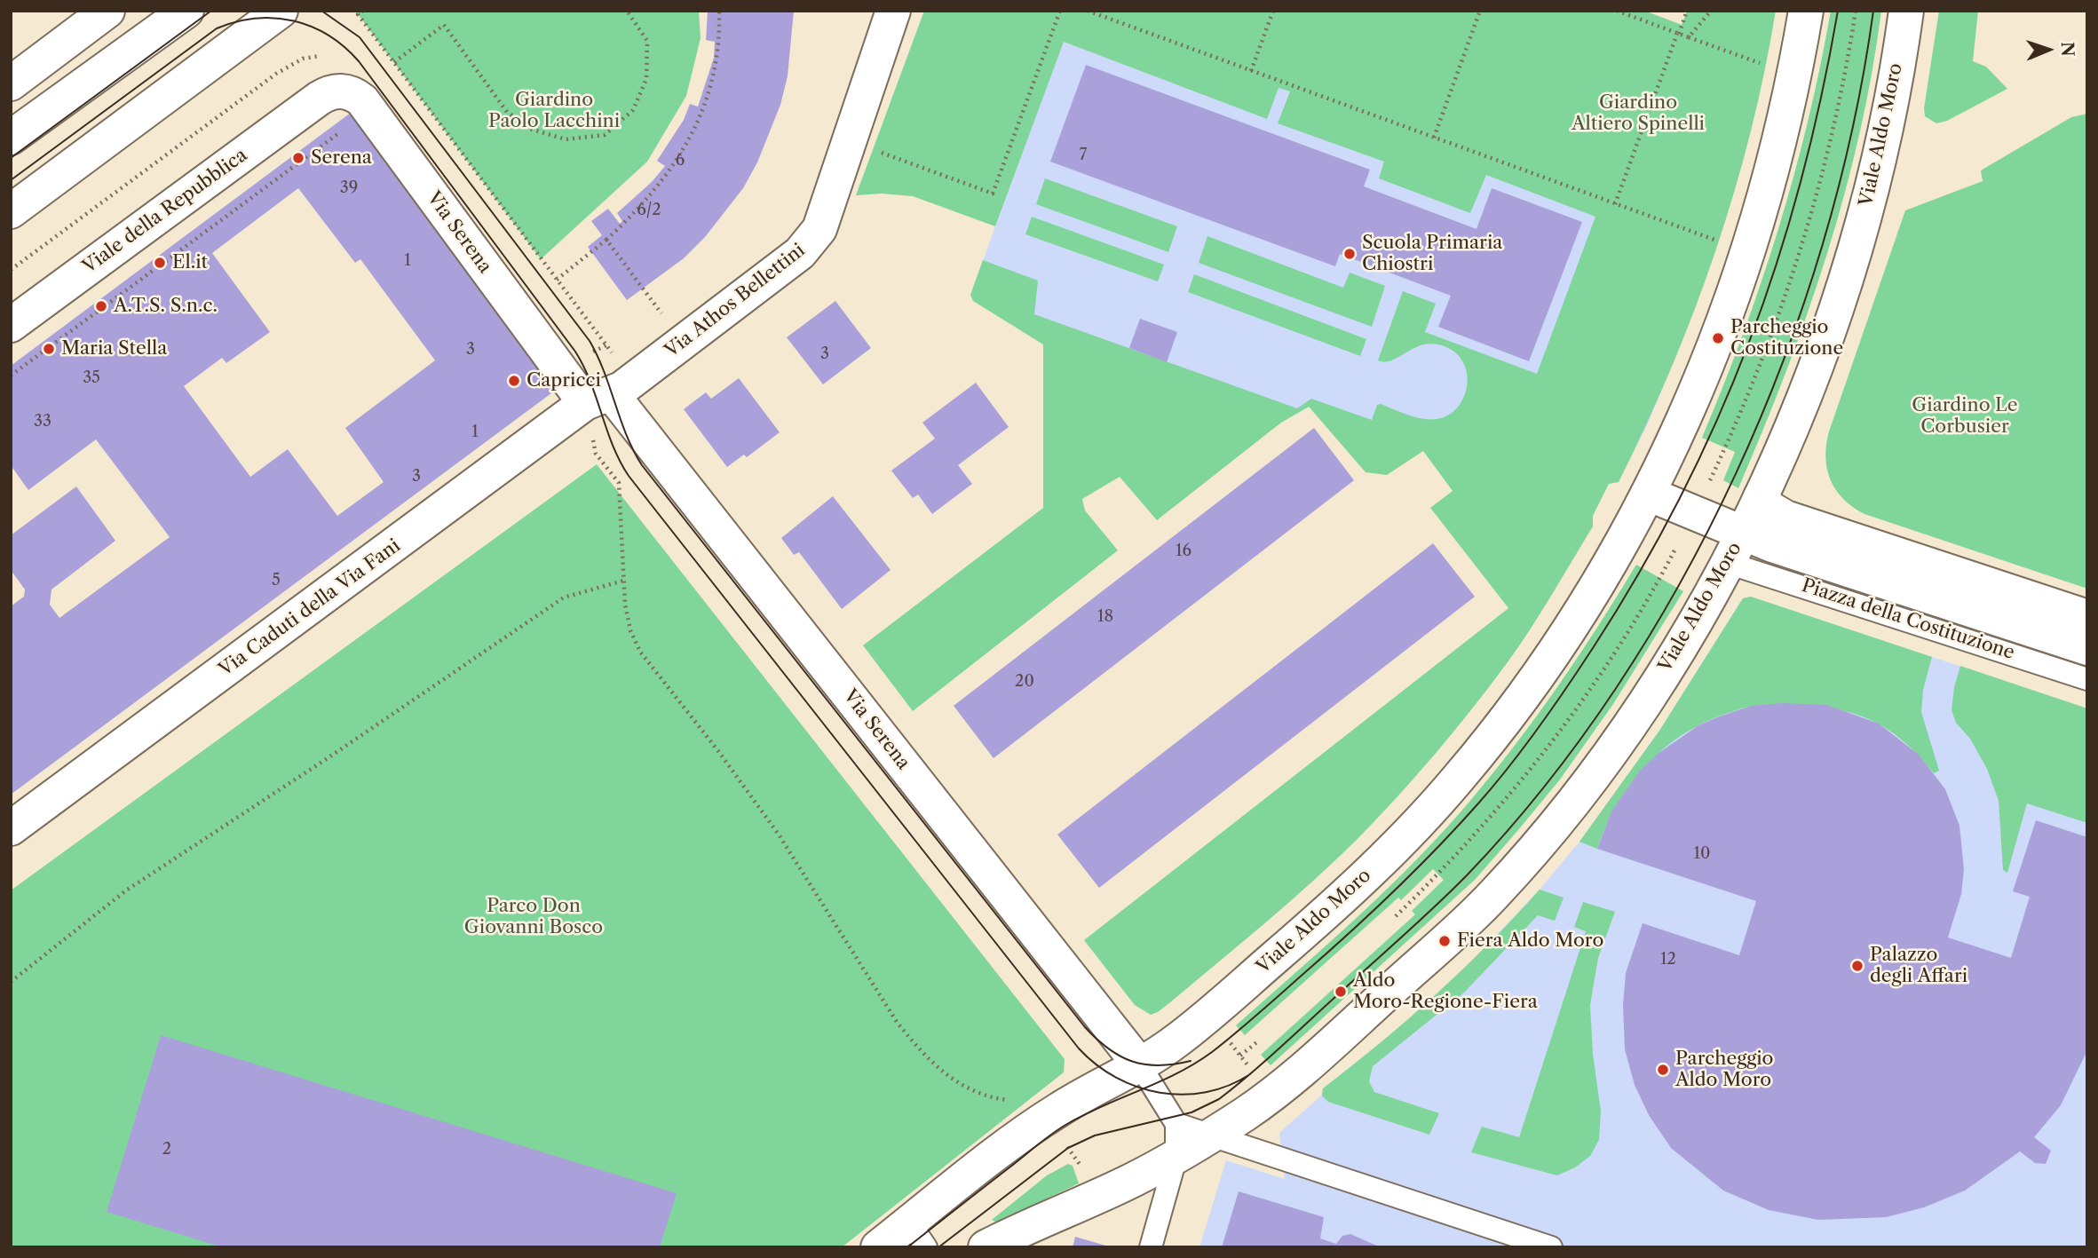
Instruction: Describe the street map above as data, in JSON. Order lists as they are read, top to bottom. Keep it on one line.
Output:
{"streets":{"street":["Viale Aldo Moro","Viale della Repubblica","Via Serena","Via Athos Bellettini","Via Caduti della Via Fani","Piazza della Costituzione"]},"crossings":[["Viale Aldo Moro","Via Serena"],["Viale Aldo Moro","Piazza della Costituzione"],["Viale della Repubblica","Via Serena"],["Via Serena","Via Athos Bellettini"],["Via Serena","Via Caduti della Via Fani"],["Via Athos Bellettini","Via Caduti della Via Fani"]],"parks":["Giardino Paolo Lacchini","Giardino Altiero Spinelli","Giardino Le Corbusier","Parco Don Giovanni Bosco"],"places":["Serena","Scuola Primaria Chiostri","El.it","A.T.S. S.n.c.","Parcheggio Costituzione","Maria Stella","Capricci","Fiera Aldo Moro","Palazzo degli Affari","Aldo Moro-Regione-Fiera","Parcheggio Aldo Moro"],"house_numbers":["7","6","39","6/2","1","3","3","35","33","1","3","16","5","18","20","10","12","2"],"north":"right"}
